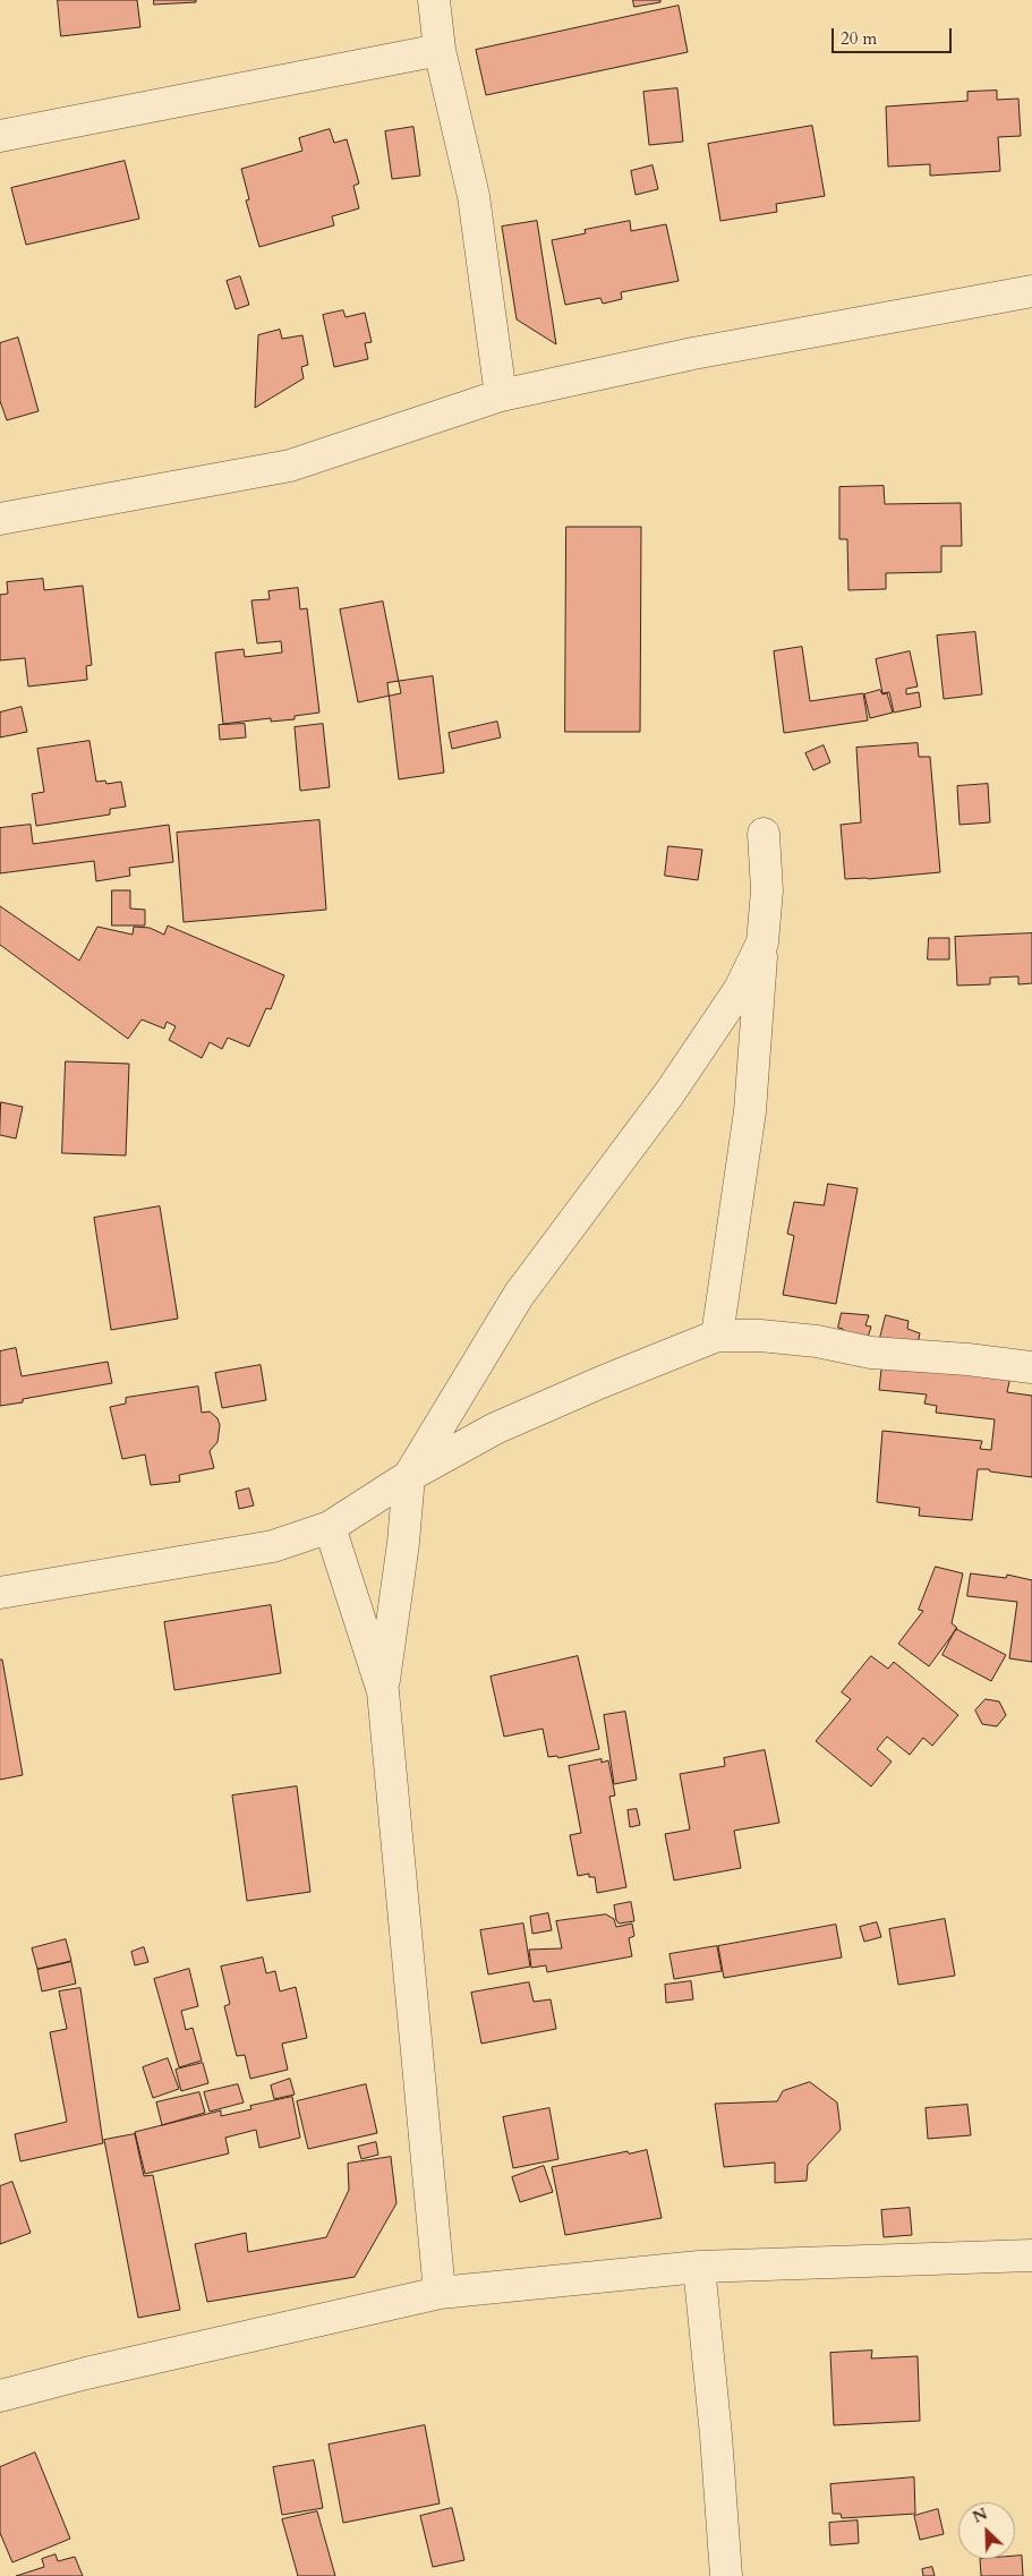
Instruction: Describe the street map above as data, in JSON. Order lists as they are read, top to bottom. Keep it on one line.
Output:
{"scale_bar":"20 m","north":"top left"}
